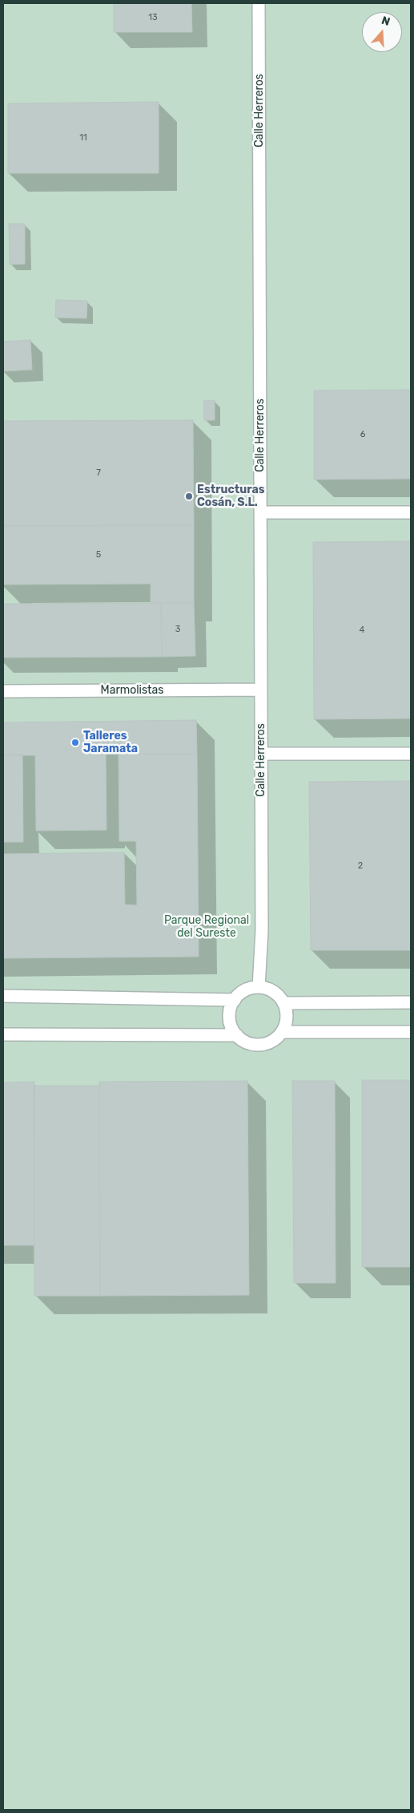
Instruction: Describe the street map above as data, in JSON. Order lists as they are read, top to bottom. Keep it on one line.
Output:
{"streets":{"lane":["Calle Herreros","Marmolistas"]},"crossings":[["Calle Herreros","Marmolistas"]],"parks":["Parque Regional del Sureste"],"places":["Estructuras Cosán, S.L.","Talleres Jaramata"],"house_numbers":["13","11","6","7","5","3","4","2"],"north":"top"}
